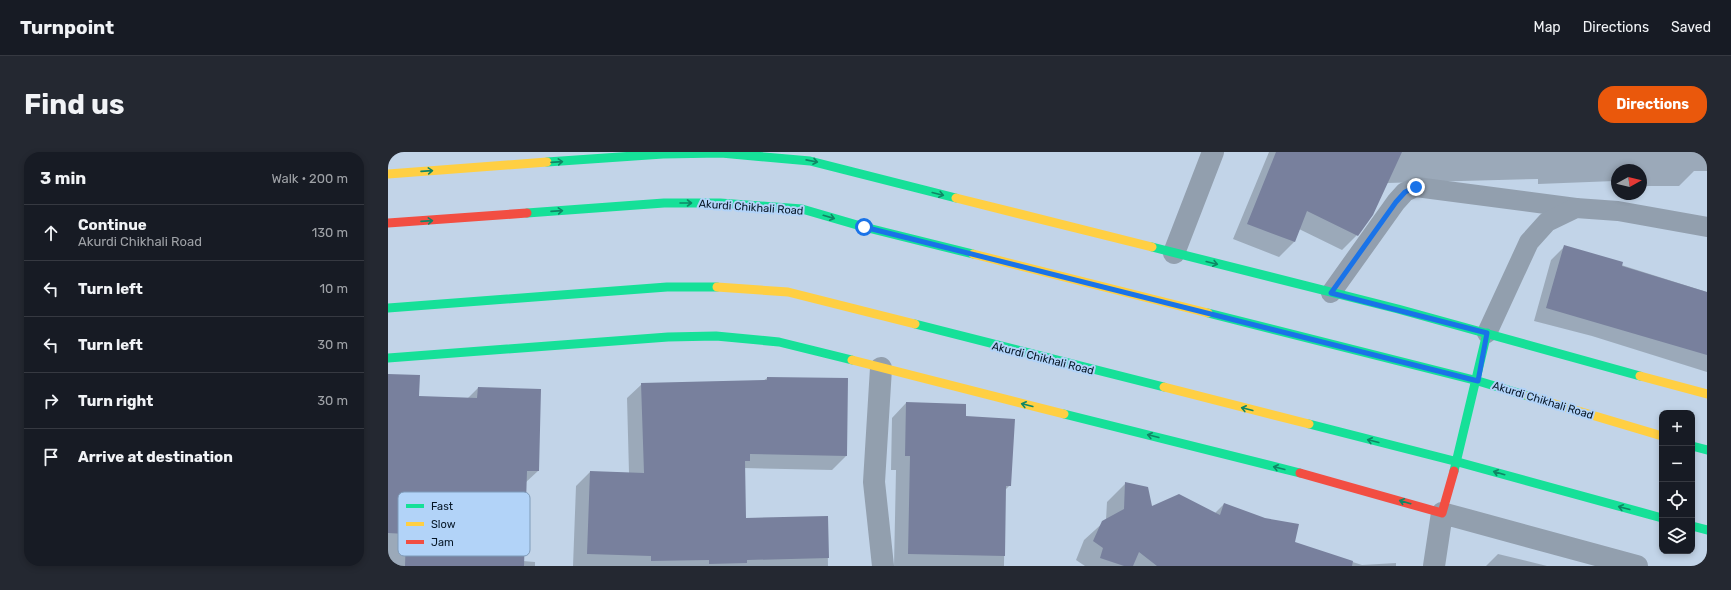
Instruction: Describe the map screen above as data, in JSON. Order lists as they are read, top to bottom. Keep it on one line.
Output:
{"streets":{"main road":["Akurdi Chikhali Road"]},"legend":["Fast","Slow","Jam"],"north":"right","page":{"header":"Turnpoint","nav":["Map","Directions","Saved"],"buttons":"Directions","title":"Find us","heading":["3 min","Walk · 200 m"],"list":[["Continue","Akurdi Chikhali Road","130 m"],["Turn left","10 m"],["Turn left","30 m"],["Turn right","30 m"],"Arrive at destination"],"map_buttons":["+","−"]}}
